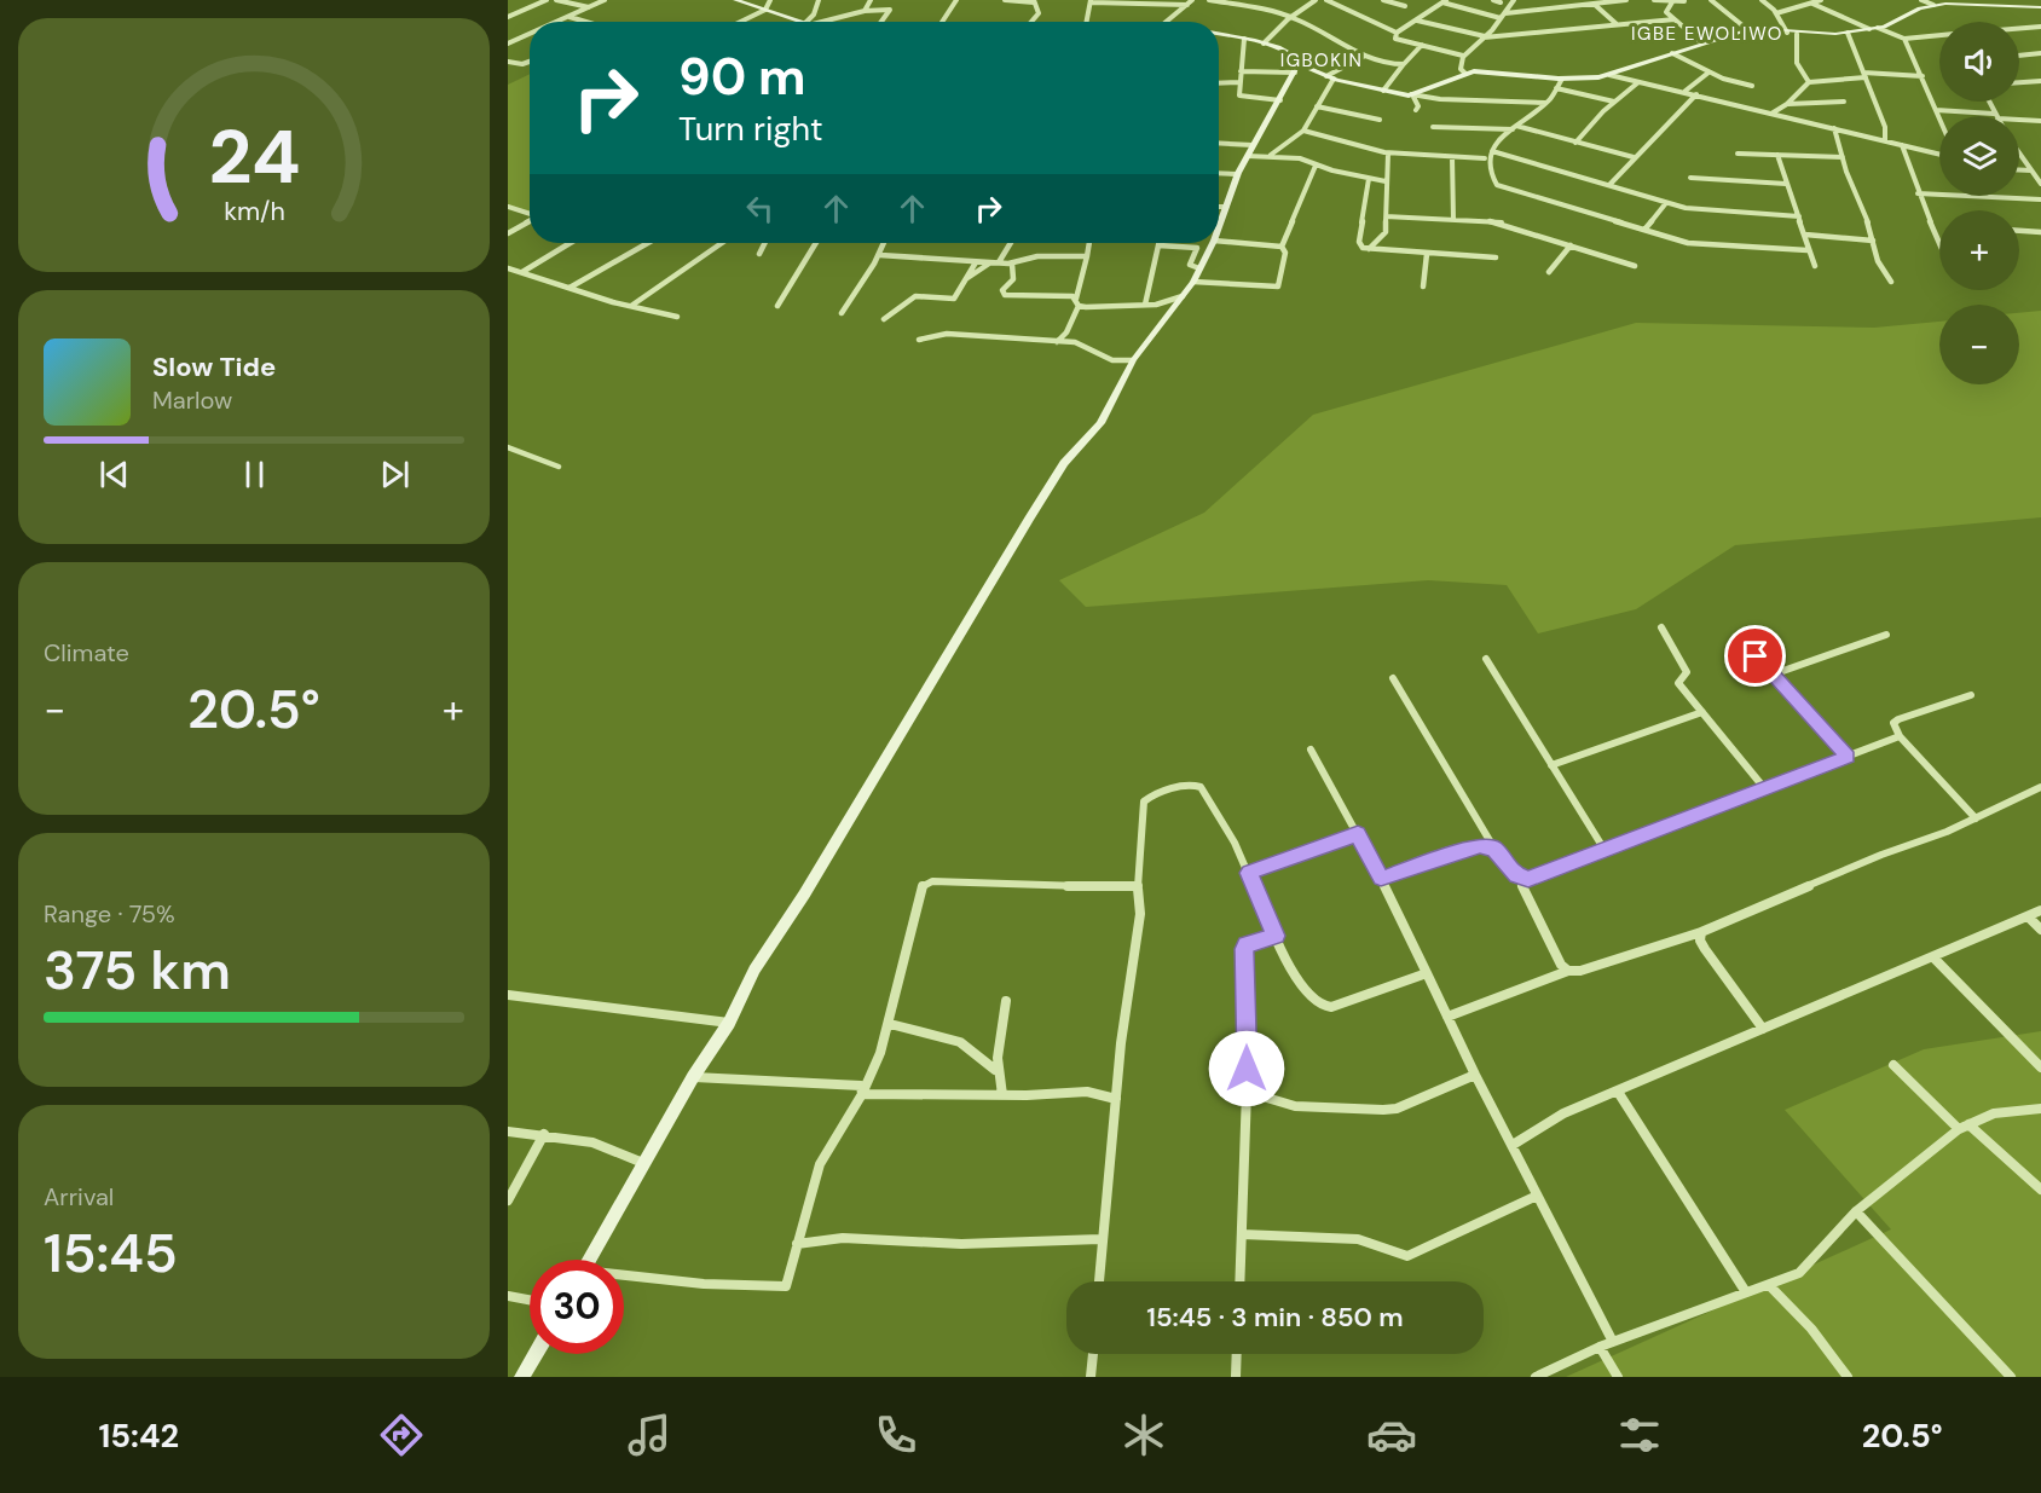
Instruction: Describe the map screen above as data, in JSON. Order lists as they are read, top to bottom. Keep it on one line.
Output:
{"districts":["IGBE EWOLIWO","IGBOKIN"],"page":{"map_buttons":["+","−"],"turn":["90 m","Turn right"],"song":["Slow Tide","Marlow"],"tile":["Climate",["Range · 75%","375 km"],["Arrival","15:45"]],"heat":["−","20.5°","+"],"limit":"30","trip":"15:45 · 3 min · 850 m","tabs":["15:42","20.5°"],"gauge":["24","km/h"]}}
